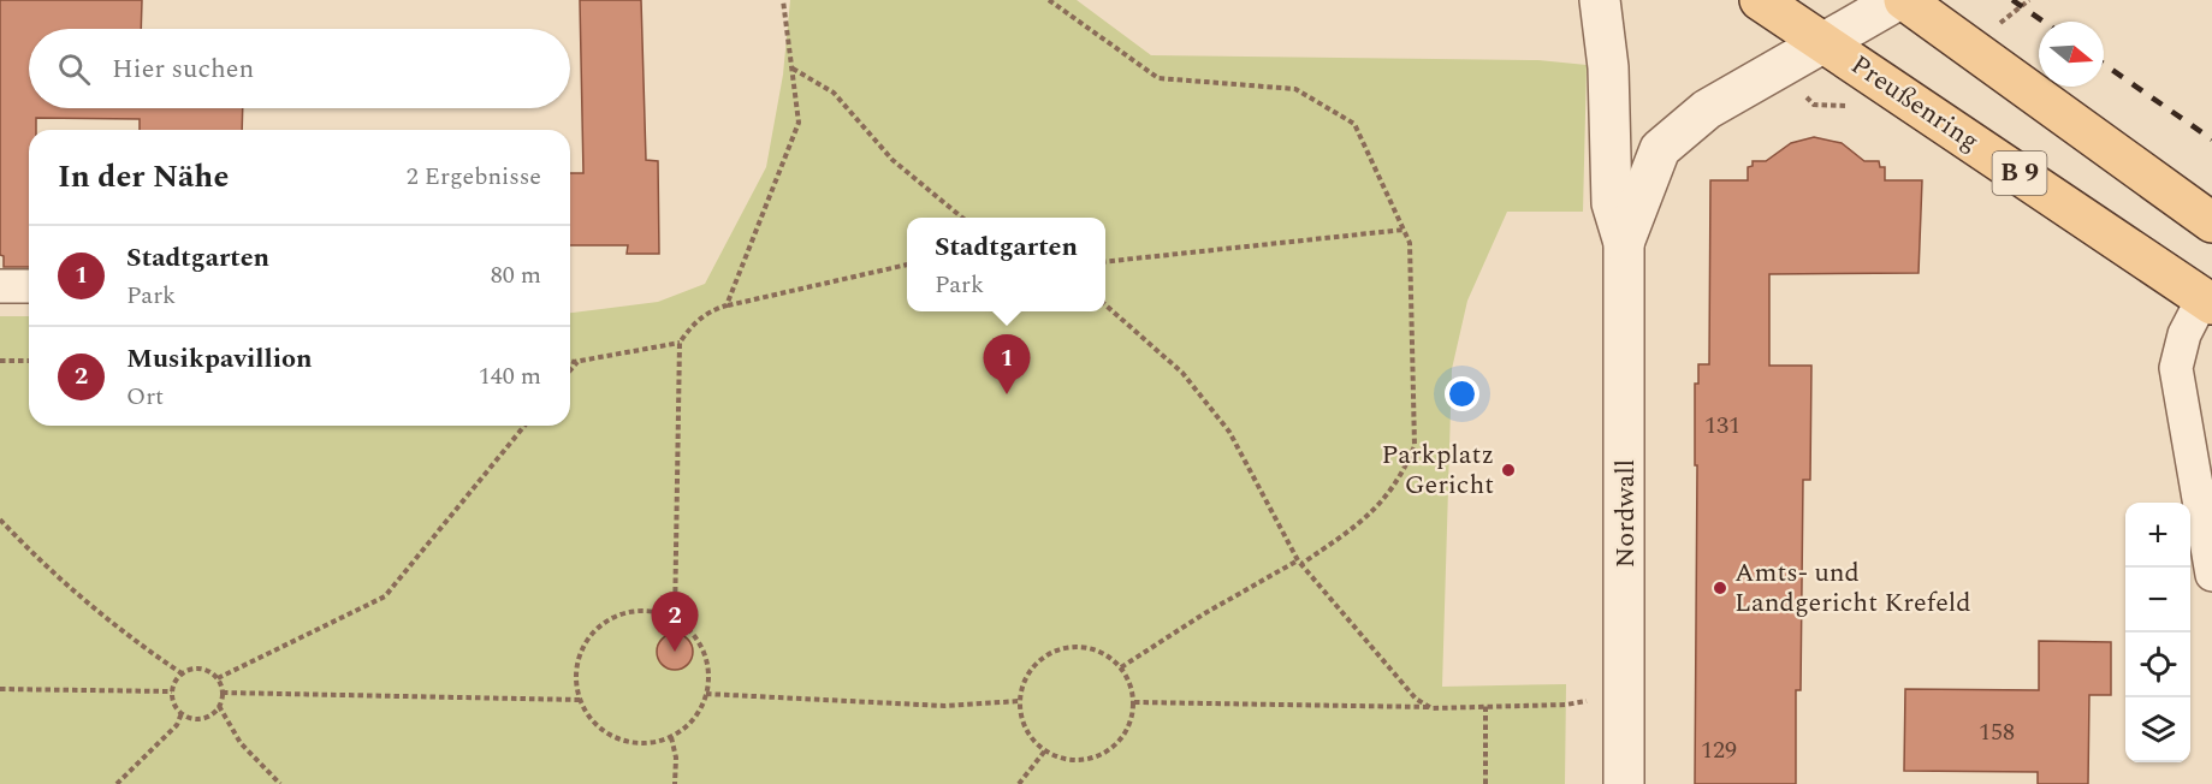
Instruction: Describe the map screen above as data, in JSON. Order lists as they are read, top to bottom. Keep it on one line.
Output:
{"streets":{"main road":["Preußenring","B 9"],"street":["Nordwall"]},"crossings":[["Preußenring","Nordwall"],["B 9","Nordwall"]],"places":["Parkplatz Gericht","Amts- und Landgericht Krefeld"],"house_numbers":["131","158","129"],"north":"right","page":{"search":"Hier suchen","heading":["In der Nähe","2 Ergebnisse"],"popup":["Stadtgarten","Park"],"list":[{"mark":"1","name":"Stadtgarten","note":"Park","value":"80 m"},{"mark":"2","name":"Musikpavillion","note":"Ort","value":"140 m"}],"pins":["1","2"],"map_buttons":["+","−"]}}
